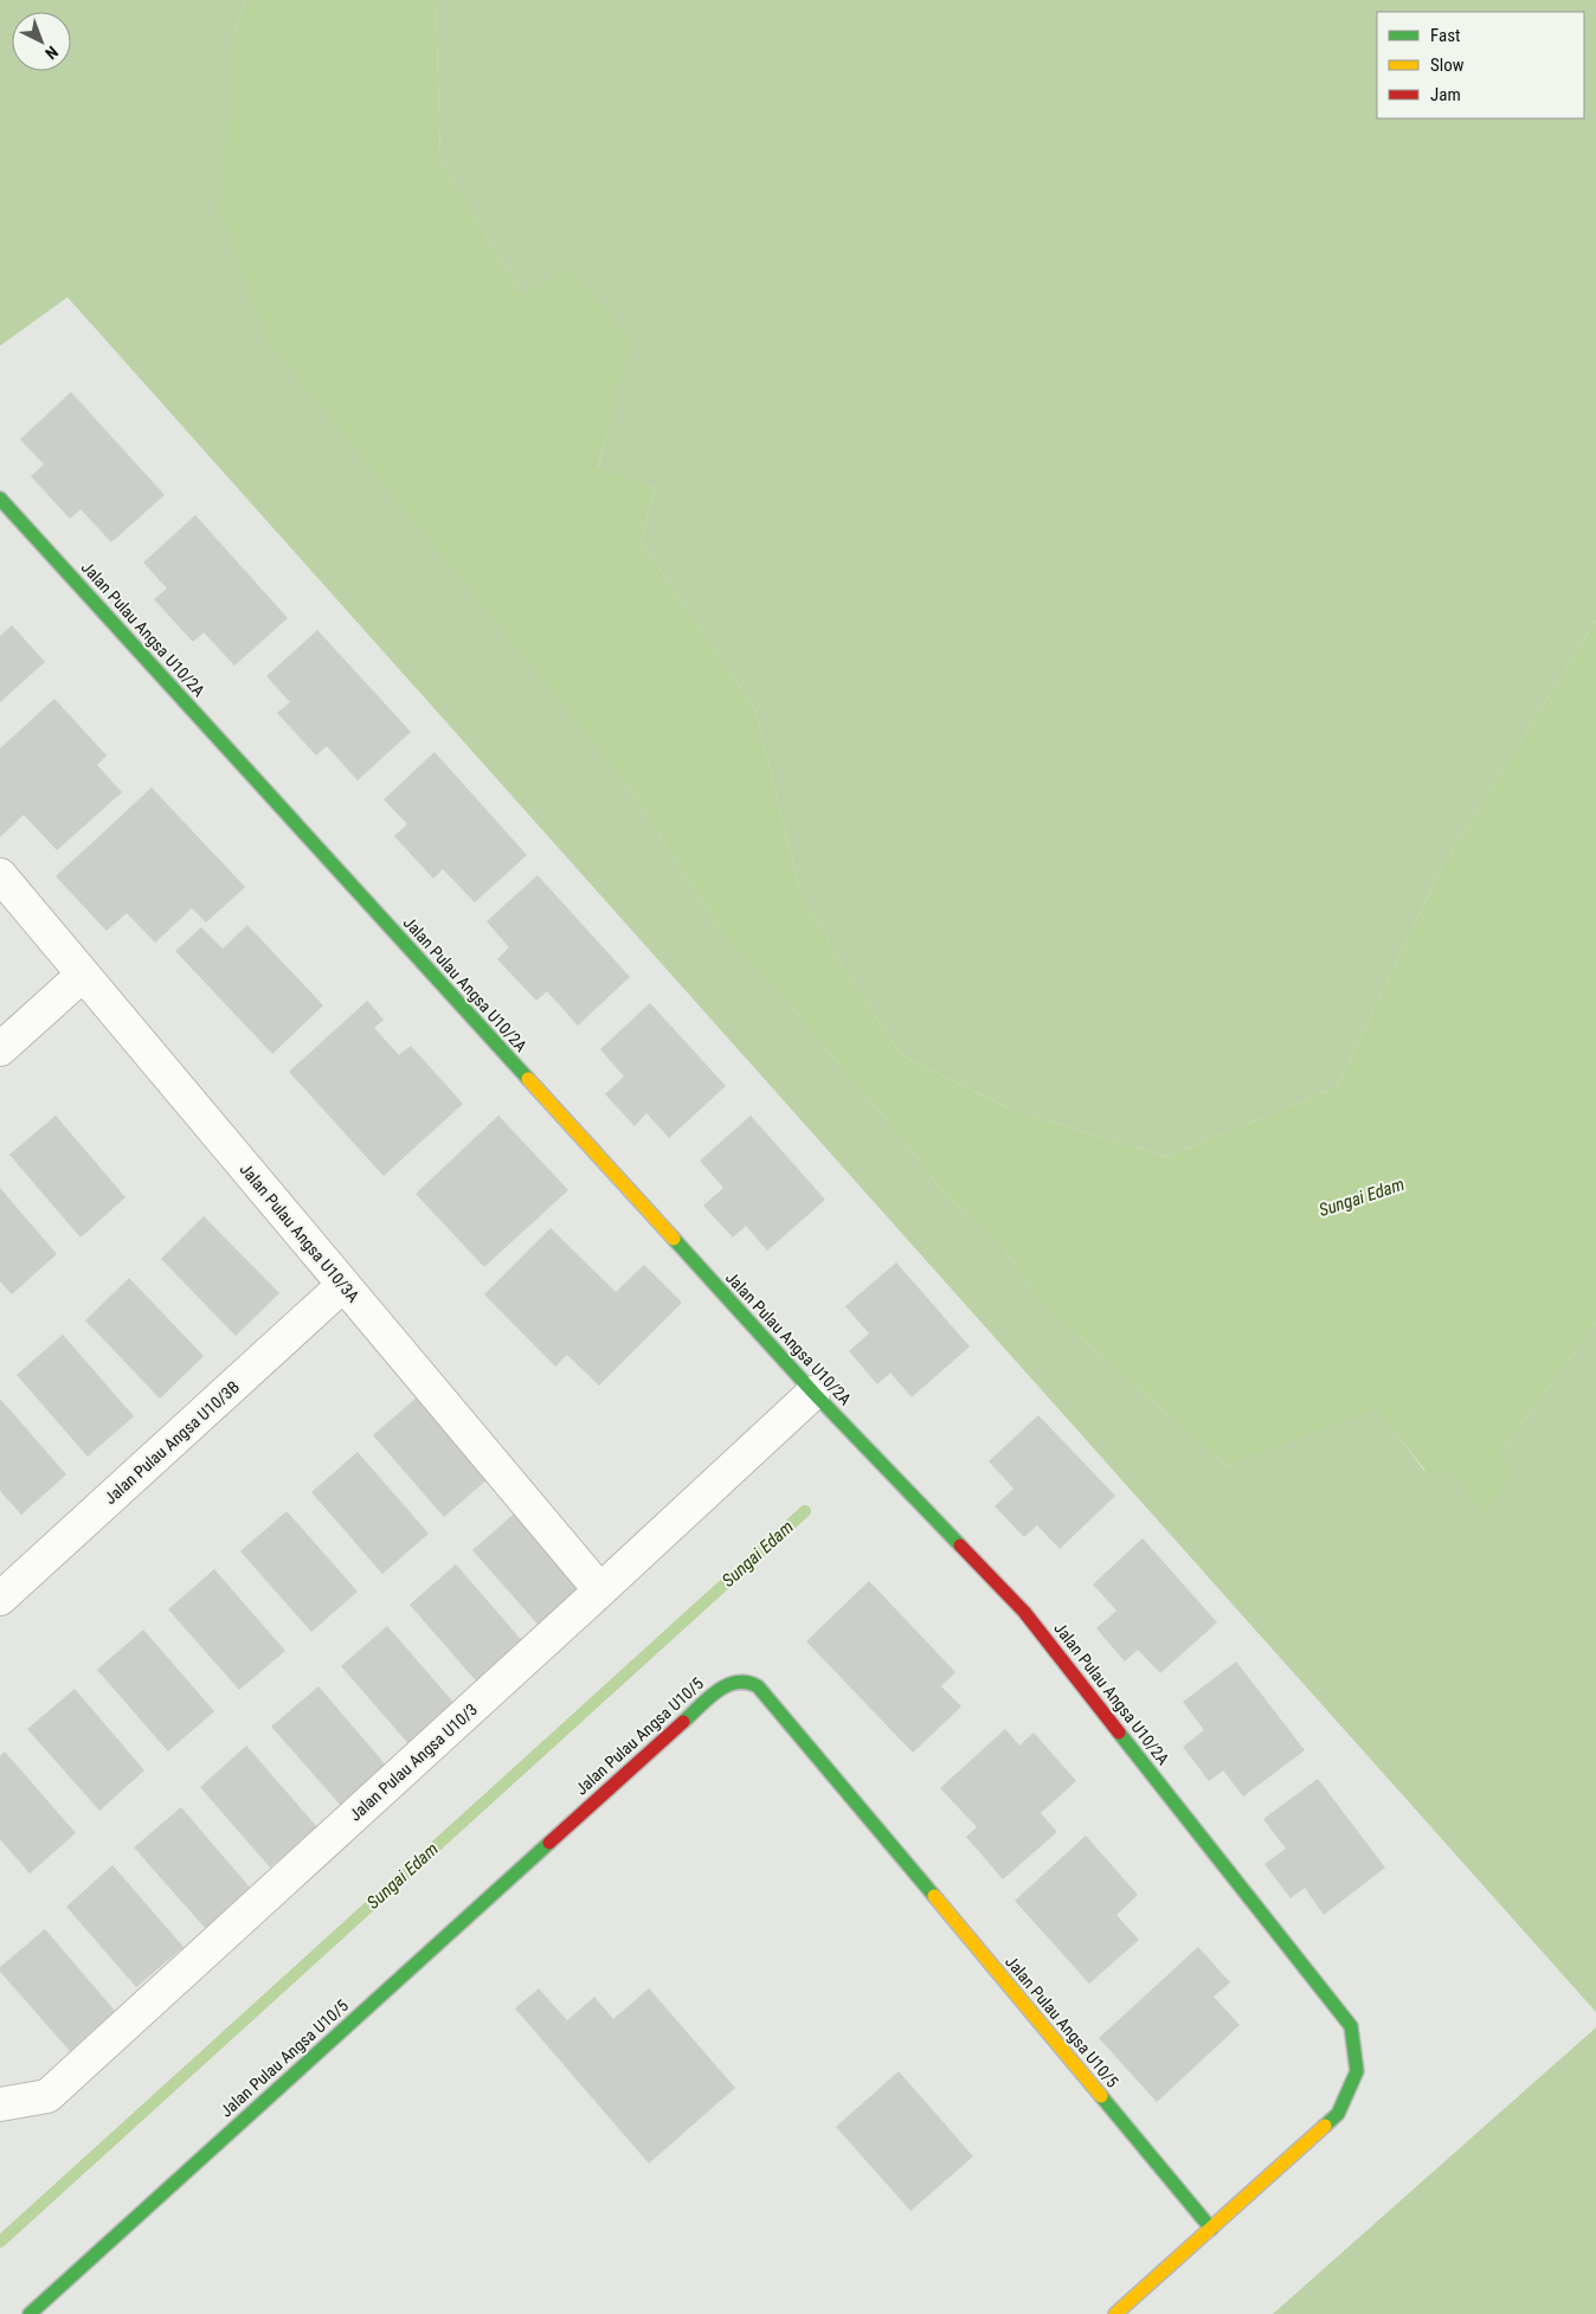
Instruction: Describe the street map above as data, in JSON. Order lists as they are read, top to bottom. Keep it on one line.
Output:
{"streets":{"street":["Jalan Pulau Angsa U10/2A","Jalan Pulau Angsa U10/3A","Jalan Pulau Angsa U10/3B","Jalan Pulau Angsa U10/5","Jalan Pulau Angsa U10/3"]},"crossings":[["Jalan Pulau Angsa U10/2A","Jalan Pulau Angsa U10/5"],["Jalan Pulau Angsa U10/2A","Jalan Pulau Angsa U10/3"],["Jalan Pulau Angsa U10/3A","Jalan Pulau Angsa U10/3B"],["Jalan Pulau Angsa U10/3A","Jalan Pulau Angsa U10/3"]],"water":["Sungai Edam"],"legend":["Fast","Slow","Jam"],"north":"bottom right"}
